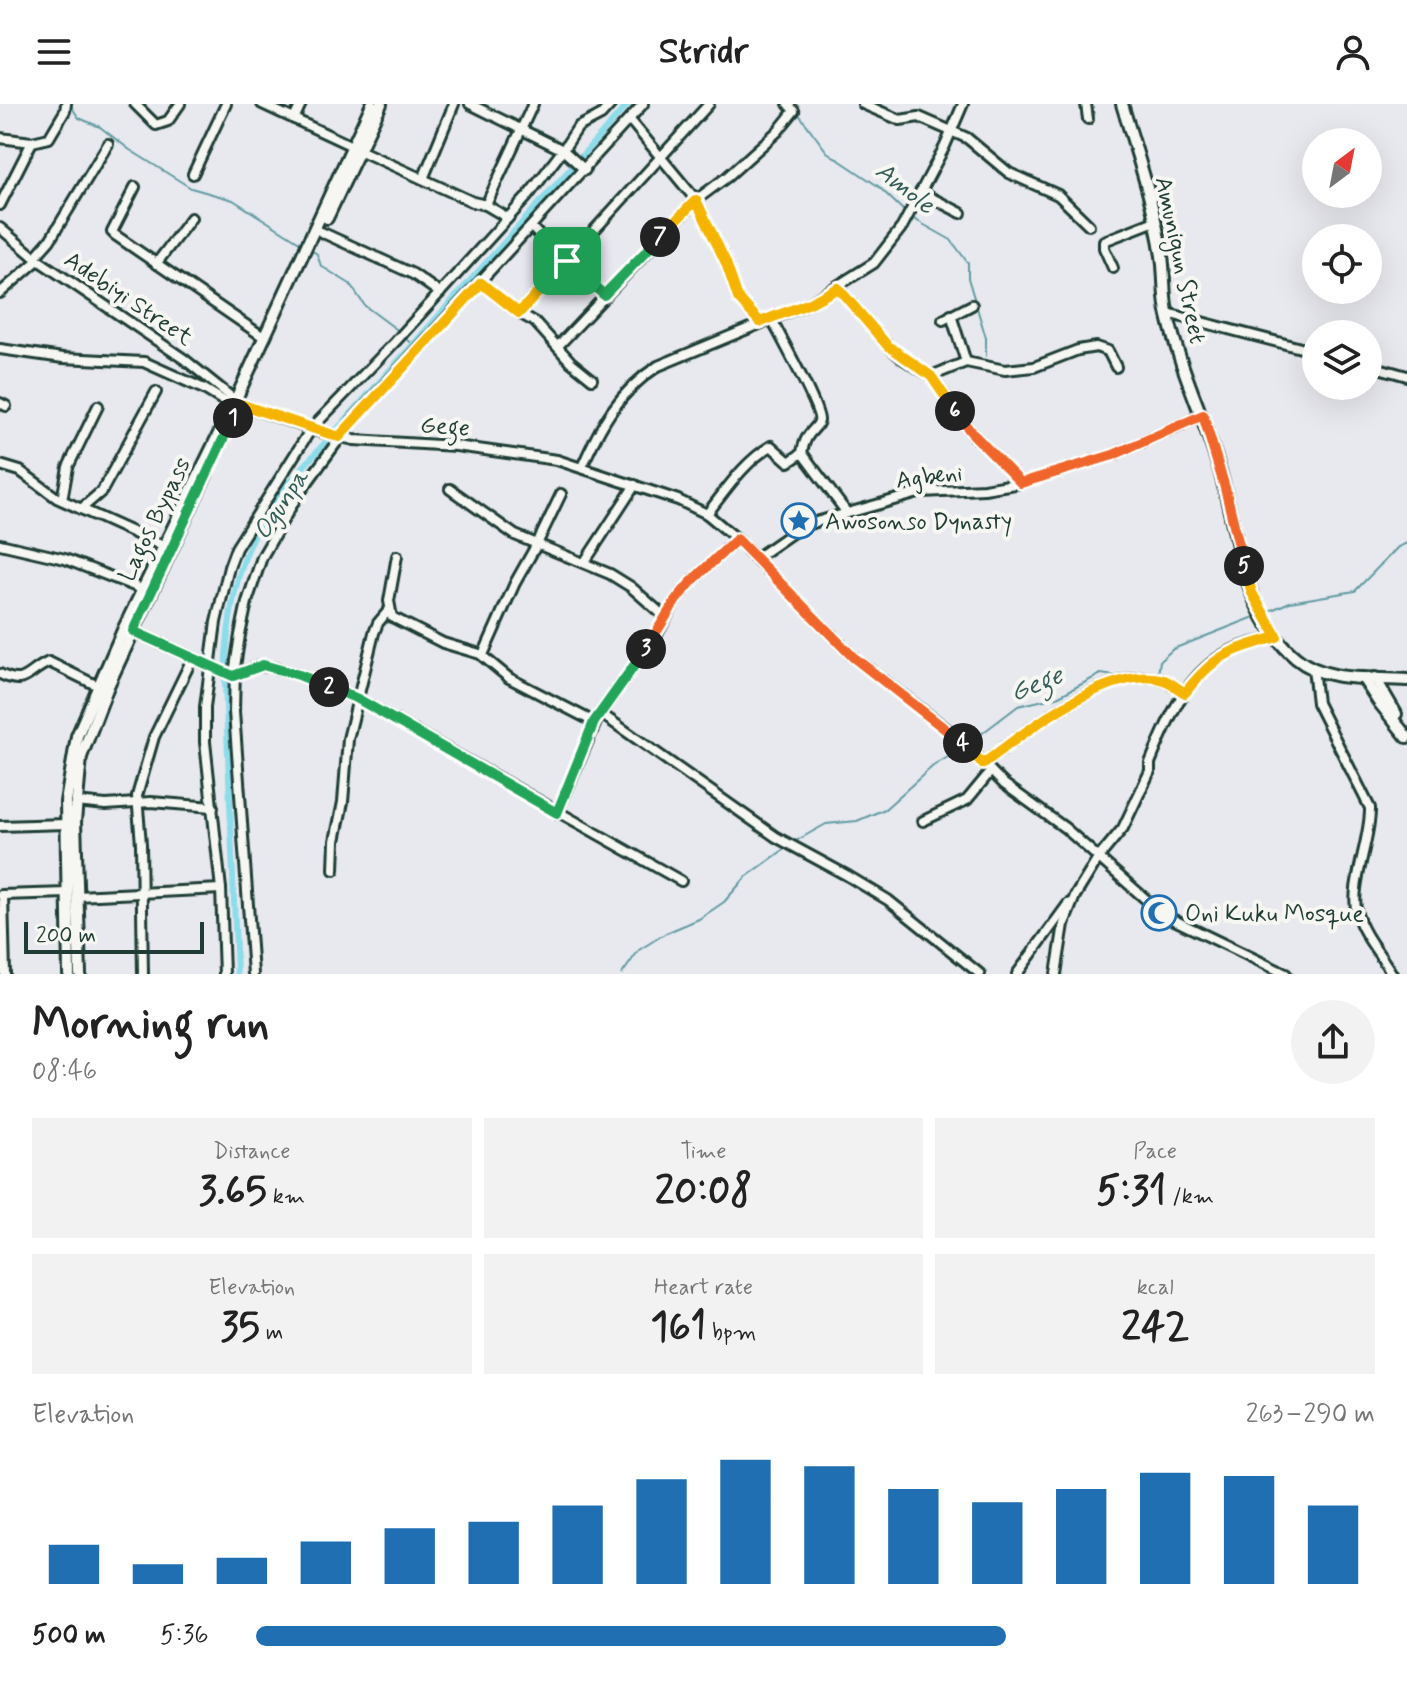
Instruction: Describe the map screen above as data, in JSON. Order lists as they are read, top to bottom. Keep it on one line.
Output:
{"streets":{"main road":["Amunigun Street","Lagos Bypass"],"street":["Adebiyi Street","Gege","Agbeni"]},"crossings":[["Amunigun Street","Agbeni"],["Adebiyi Street","Gege"],["Adebiyi Street","Lagos Bypass"],["Gege","Agbeni"],["Gege","Lagos Bypass"]],"water":["Amole","Ogunpa","Gege"],"places":{"place":["Awosonso Dynasty"],"mosque":["Oni Kuku Mosque"]},"scale_bar":"200 m","north":"top right","page":{"header":"Stridr","pins":["7","6","1","5","3","2","4"],"scale":"200 m","heading":["Morning run","08:46"],"stats":[["Distance","3.65 km"],["Time","20:08"],["Pace","5:31 /km"],["Elevation","35 m"],["Heart rate","161 bpm"],["kcal","242"]],"chart":["Elevation","263–290 m"],"list":[{"name":"500 m","note":"5:36"}]}}
